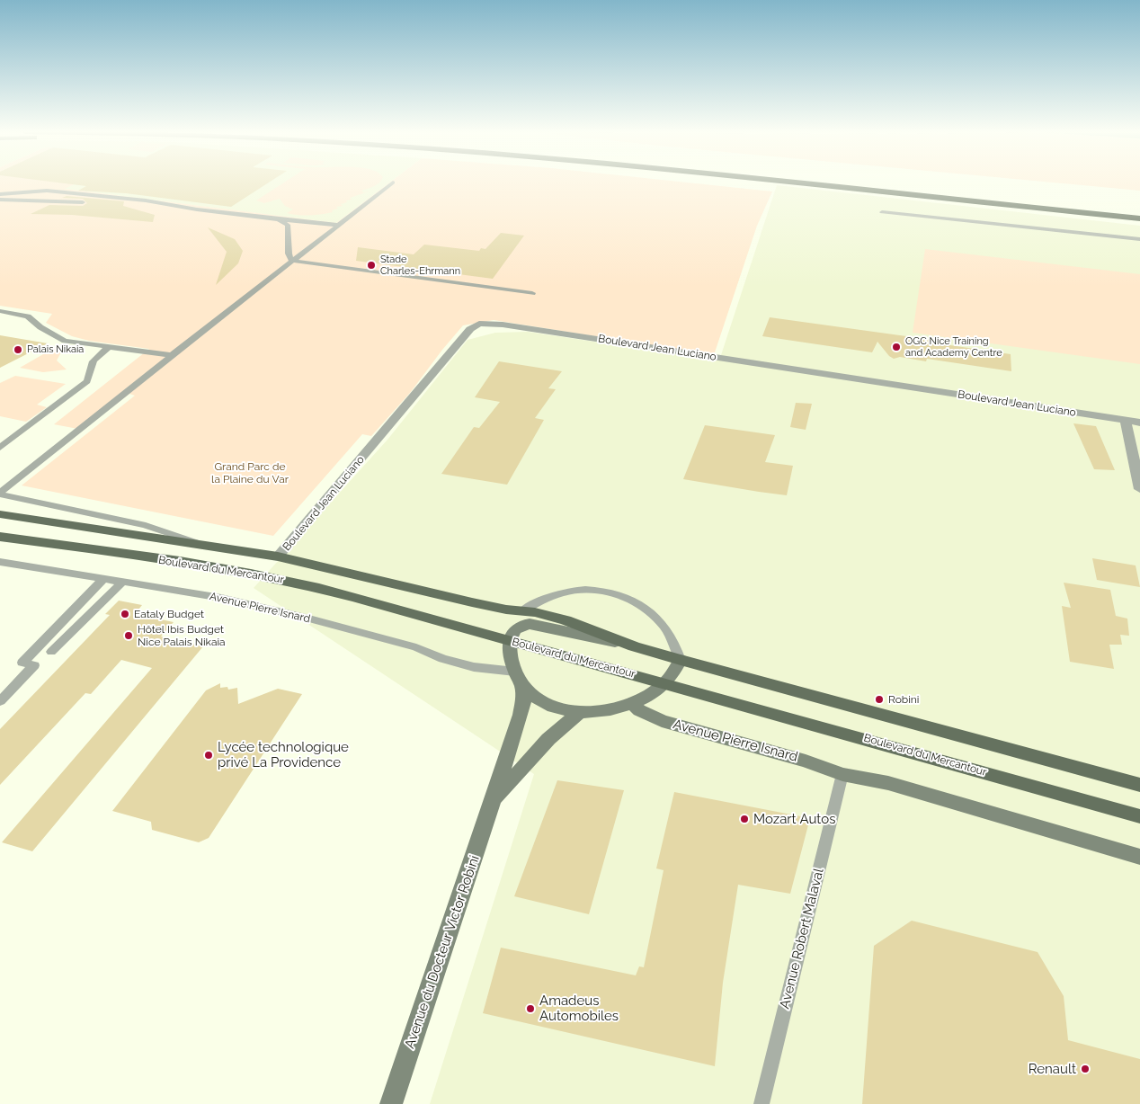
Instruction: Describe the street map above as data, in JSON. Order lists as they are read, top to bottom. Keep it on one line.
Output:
{"streets":{"main road":["Boulevard du Mercantour","Avenue Pierre Isnard","Avenue du Docteur Victor Robini"],"street":["Boulevard Jean Luciano"],"lane":["Avenue Robert Malaval"]},"crossings":[["Boulevard Jean Luciano","Boulevard du Mercantour"],["Avenue Pierre Isnard","Avenue Robert Malaval"]],"parks":["Grand Parc de la Plaine du Var"],"places":["Stade Charles-Ehrmann","OGC Nice Training and Academy Centre","Palais Nikaia","Eataly Budget","Hôtel Ibis Budget Nice Palais Nikaia","Robini","Lycée technologique privé La Providence","Mozart Autos","Amadeus Automobiles","Renault"]}
